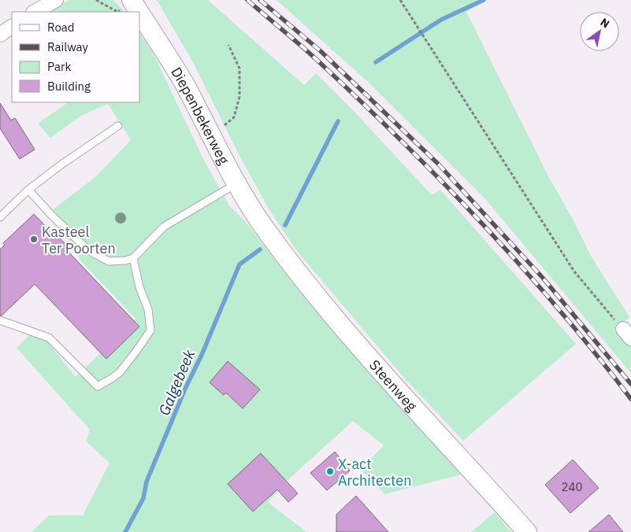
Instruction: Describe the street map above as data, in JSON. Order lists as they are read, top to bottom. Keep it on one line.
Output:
{"streets":{"main road":["Diepenbekerweg","Steenweg"]},"crossings":[["Diepenbekerweg","Steenweg"]],"water":["Galgebeek"],"places":["Kasteel Ter Poorten","X-act Architecten"],"house_numbers":["240"],"legend":["Road","Railway","Park","Building"],"north":"top right"}
